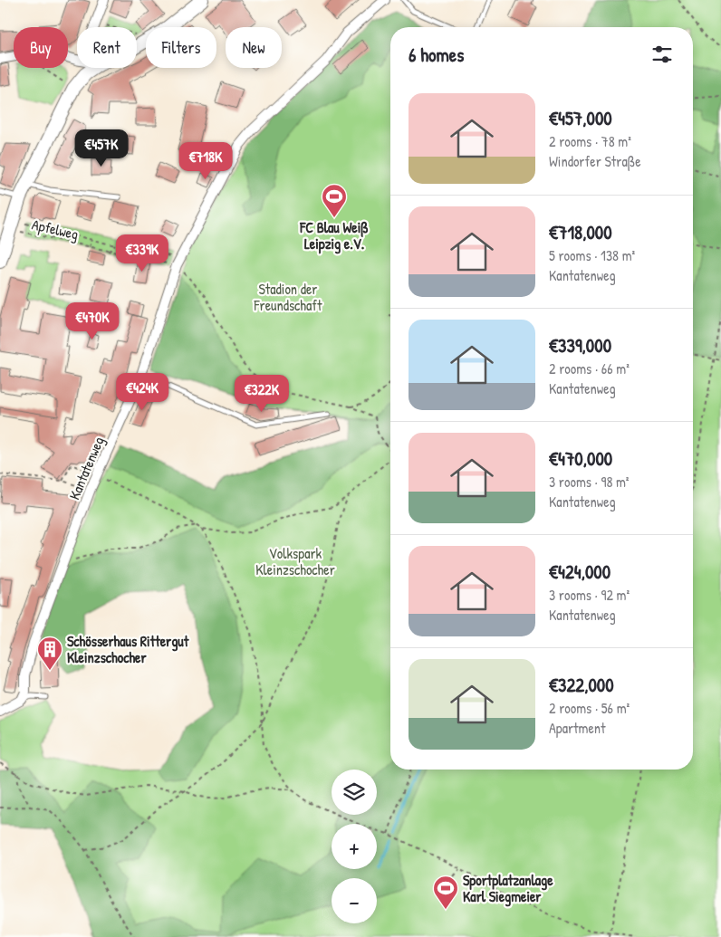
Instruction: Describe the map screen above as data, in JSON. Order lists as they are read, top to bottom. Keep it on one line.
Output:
{"streets":{"street":["Kantatenweg"],"path":["Apfelweg"]},"crossings":[["Apfelweg","Kantatenweg"]],"parks":["Stadion der Freundschaft","Volkspark Kleinzschocher"],"places":{"sports":["FC Blau Weiß Leipzig e.V.","Sportplatzanlage Karl Siegmeier"],"building":["Schösserhaus Rittergut Kleinzschocher"]},"page":{"chip":["Buy","Rent","Filters","New"],"heading":"6 homes","list":[{"name":"€457,000","note":"2 rooms · 78 m² · Windorfer Straße"},{"name":"€718,000","note":"5 rooms · 138 m² · Kantatenweg"},{"name":"€339,000","note":"2 rooms · 66 m² · Kantatenweg"},{"name":"€470,000","note":"3 rooms · 98 m² · Kantatenweg"},{"name":"€424,000","note":"3 rooms · 92 m² · Kantatenweg"},{"name":"€322,000","note":"2 rooms · 56 m² · Apartment"}],"price":["€457K","€718K","€339K","€470K","€424K","€322K"],"map_buttons":["+","−"]}}
